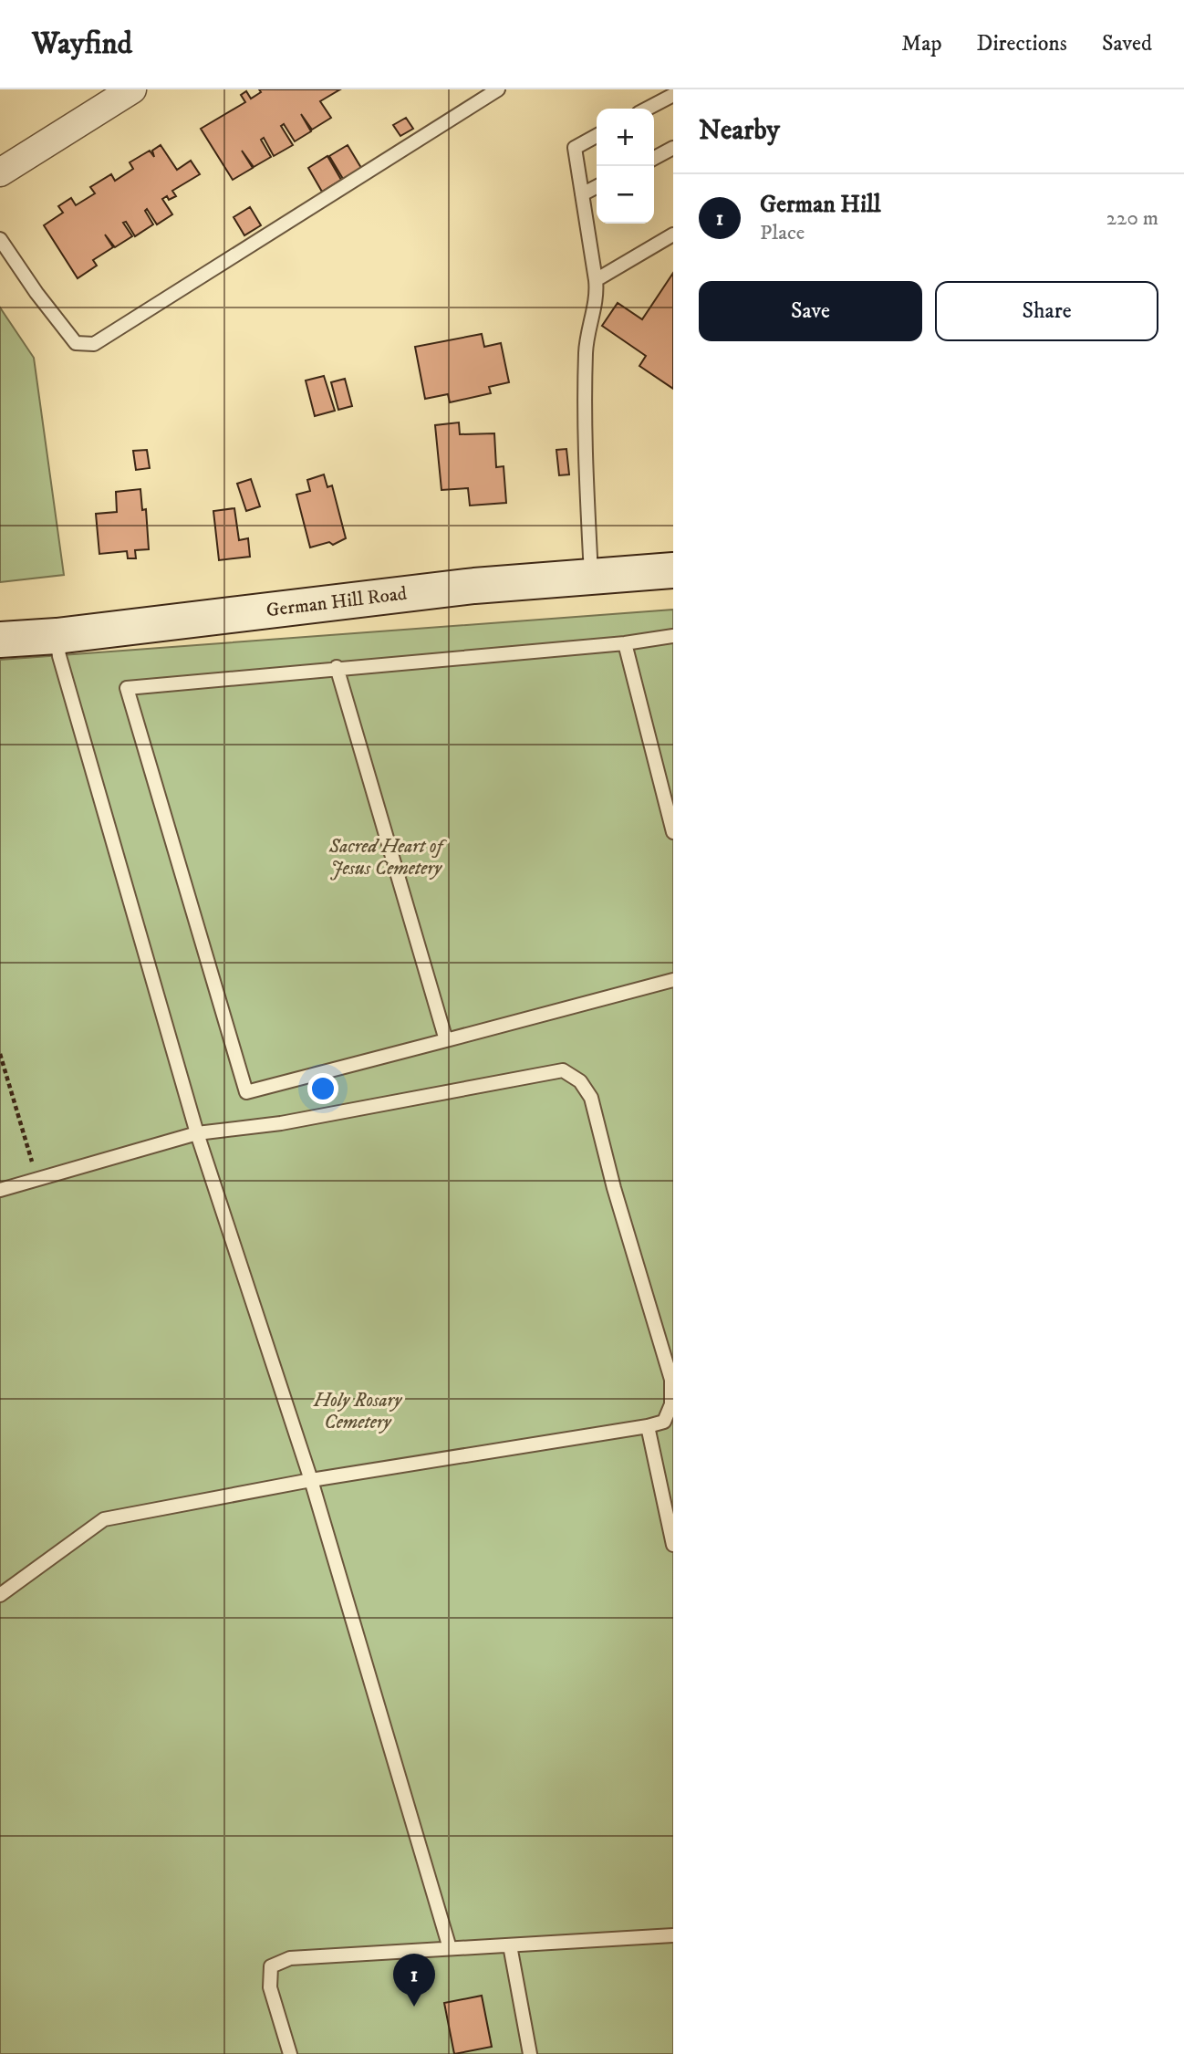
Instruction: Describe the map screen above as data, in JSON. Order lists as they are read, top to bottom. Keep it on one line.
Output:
{"streets":{"street":["German Hill Road"]},"parks":["Sacred Heart of Jesus Cemetery","Holy Rosary Cemetery"],"page":{"header":"Wayfind","nav":["Map","Directions","Saved"],"heading":"Nearby","map_buttons":["+","−"],"list":[{"mark":"1","name":"German Hill","note":"Place","value":"220 m"}],"buttons":["Save","Share"],"pins":"1"}}
